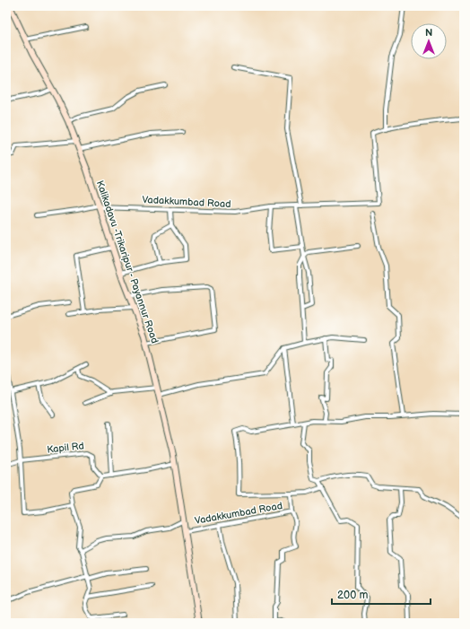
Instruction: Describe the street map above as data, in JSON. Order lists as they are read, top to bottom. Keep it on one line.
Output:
{"streets":{"main road":["Kalikadavu -Trikaripur - Payannur Road"],"street":["Vadakkumbad Road","Kapil Rd"]},"crossings":[["Vadakkumbad Road","Kalikadavu -Trikaripur - Payannur Road"]],"scale_bar":"200 m","north":"top"}
